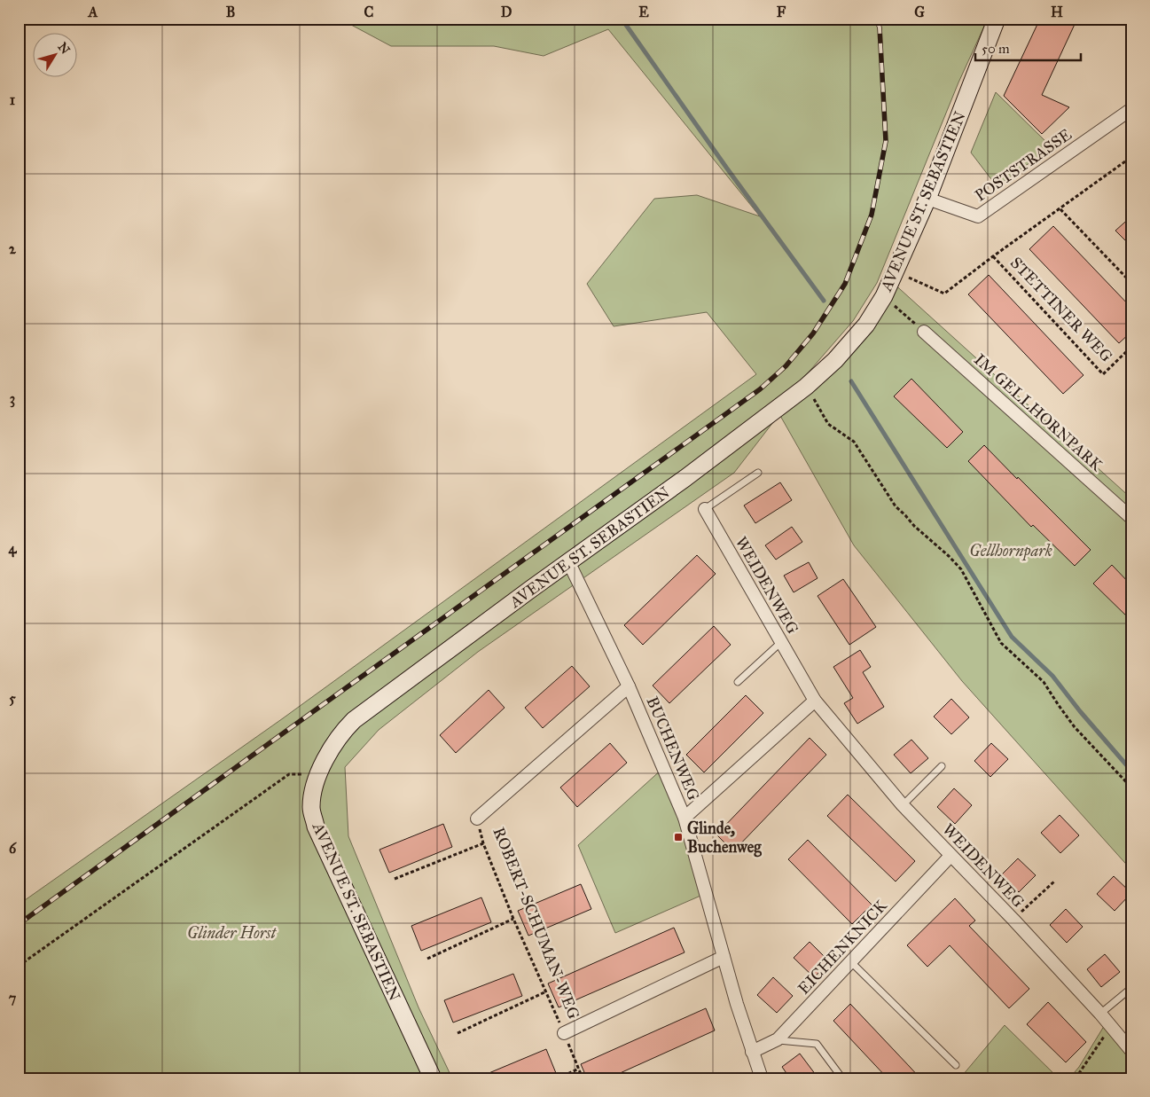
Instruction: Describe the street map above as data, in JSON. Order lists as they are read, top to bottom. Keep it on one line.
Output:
{"streets":{"main road":["AVENUE ST. SEBASTIEN"],"street":["POSTSTRASSE","IM GELLHORNPARK","WEIDENWEG","BUCHENWEG","ROBERT-SCHUMAN-WEG","EICHENKNICK"],"path":["STETTINER WEG"]},"crossings":[["POSTSTRASSE","AVENUE ST. SEBASTIEN"],["AVENUE ST. SEBASTIEN","BUCHENWEG"],["WEIDENWEG","EICHENKNICK"],["BUCHENWEG","ROBERT-SCHUMAN-WEG"],["BUCHENWEG","EICHENKNICK"]],"parks":["Gellhornpark","Glinder Horst"],"places":{"transit":["Glinde, Buchenweg"]},"scale_bar":"50 m","north":"top right","grid":{"columns":["A","B","C","D","E","F","G","H"],"rows":["1","2","3","4","5","6","7"]}}
